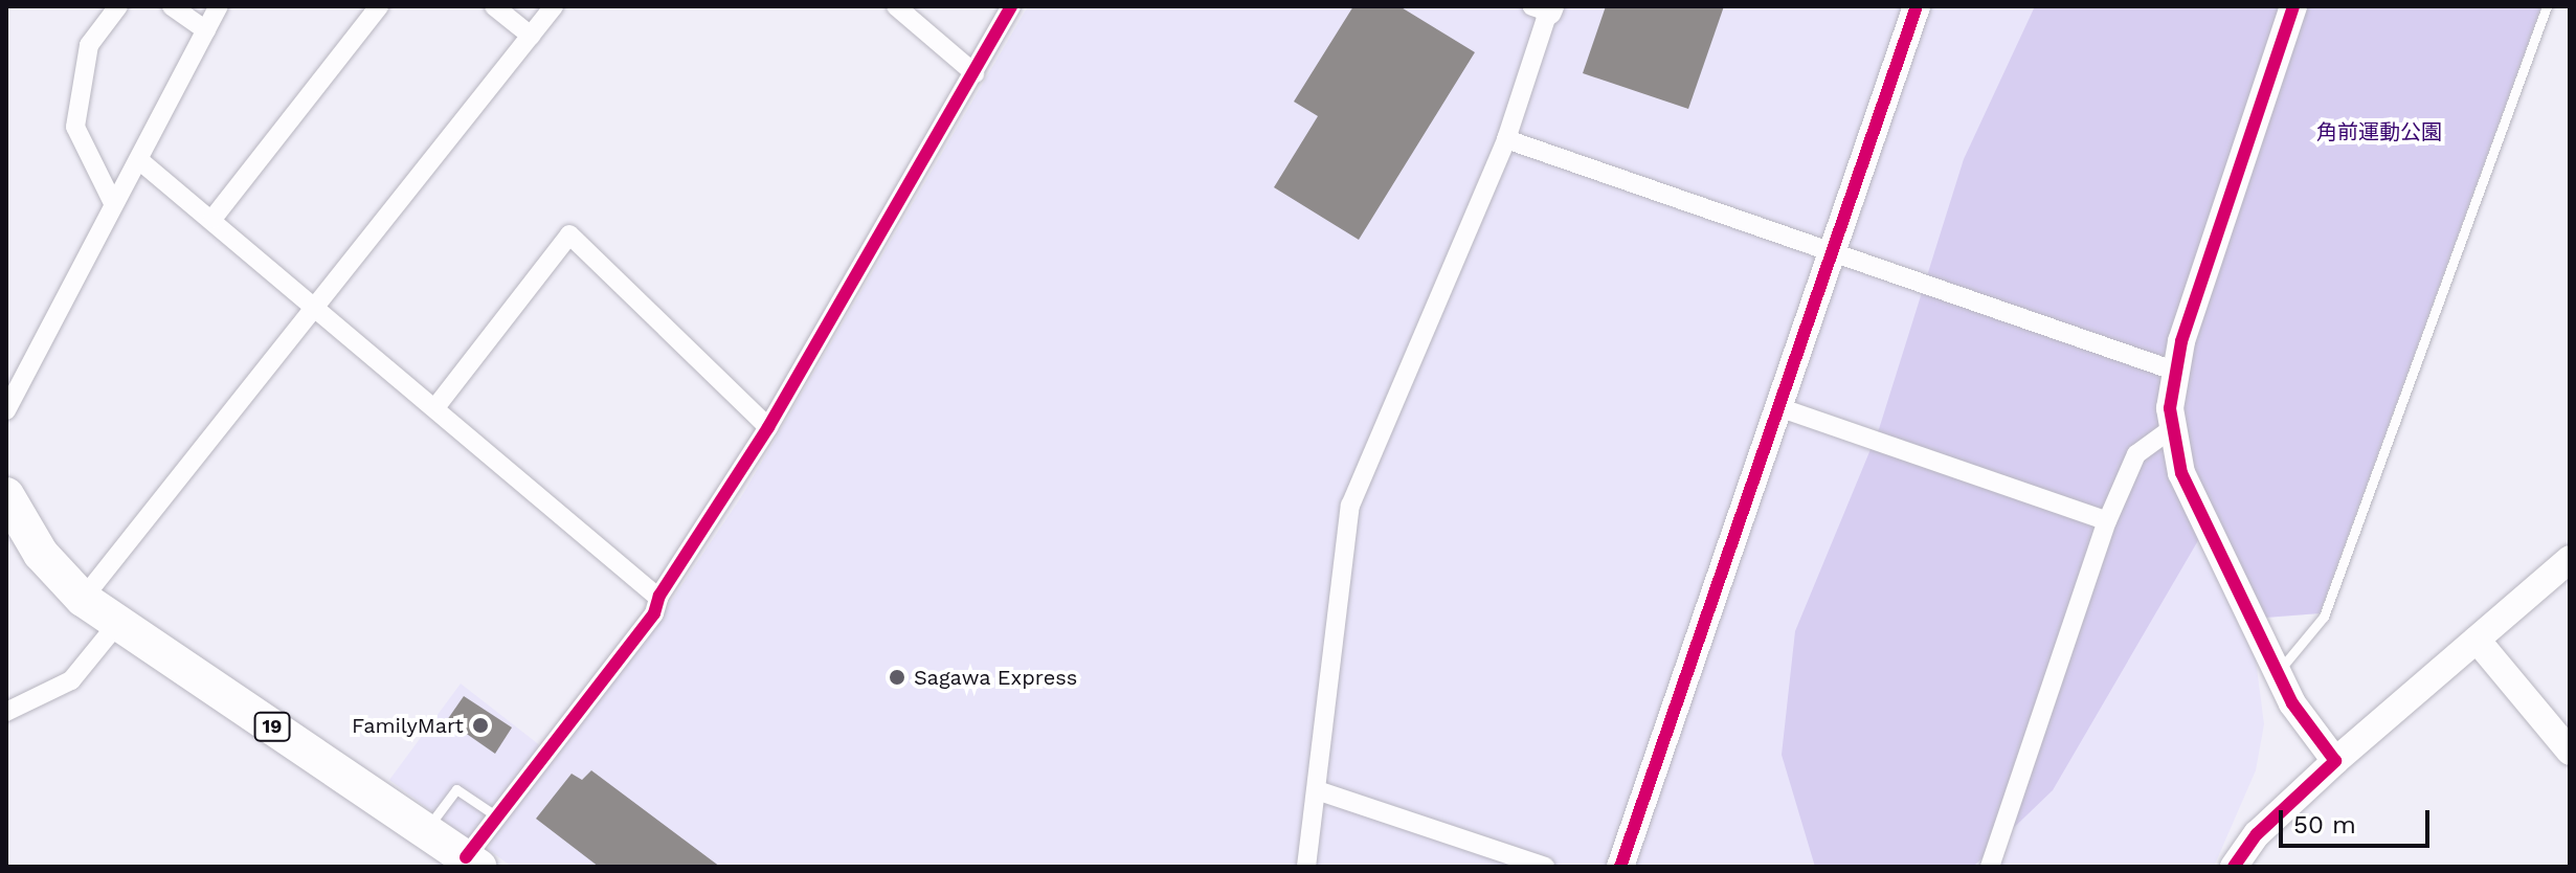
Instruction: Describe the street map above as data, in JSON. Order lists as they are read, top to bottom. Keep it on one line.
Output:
{"streets":{"highway":["19"]},"parks":["角前運動公園"],"places":["Sagawa Express","FamilyMart"],"scale_bar":"50 m"}
